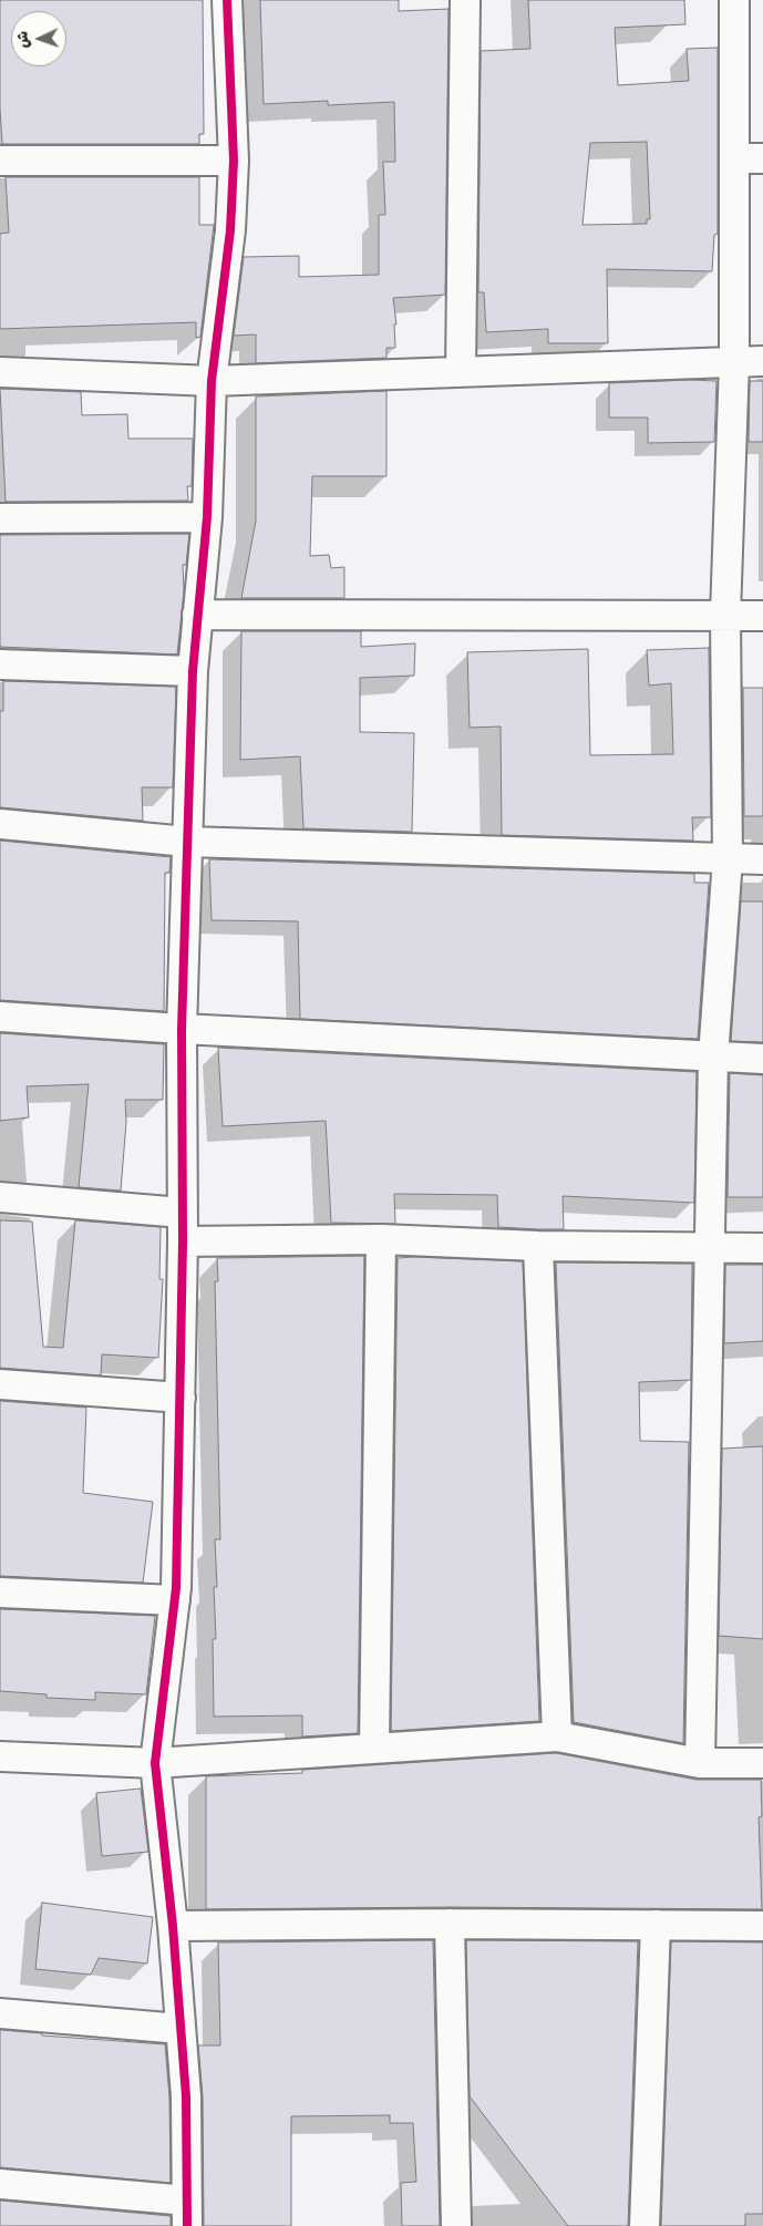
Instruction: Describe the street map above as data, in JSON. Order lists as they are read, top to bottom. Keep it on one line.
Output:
{"north":"left"}
